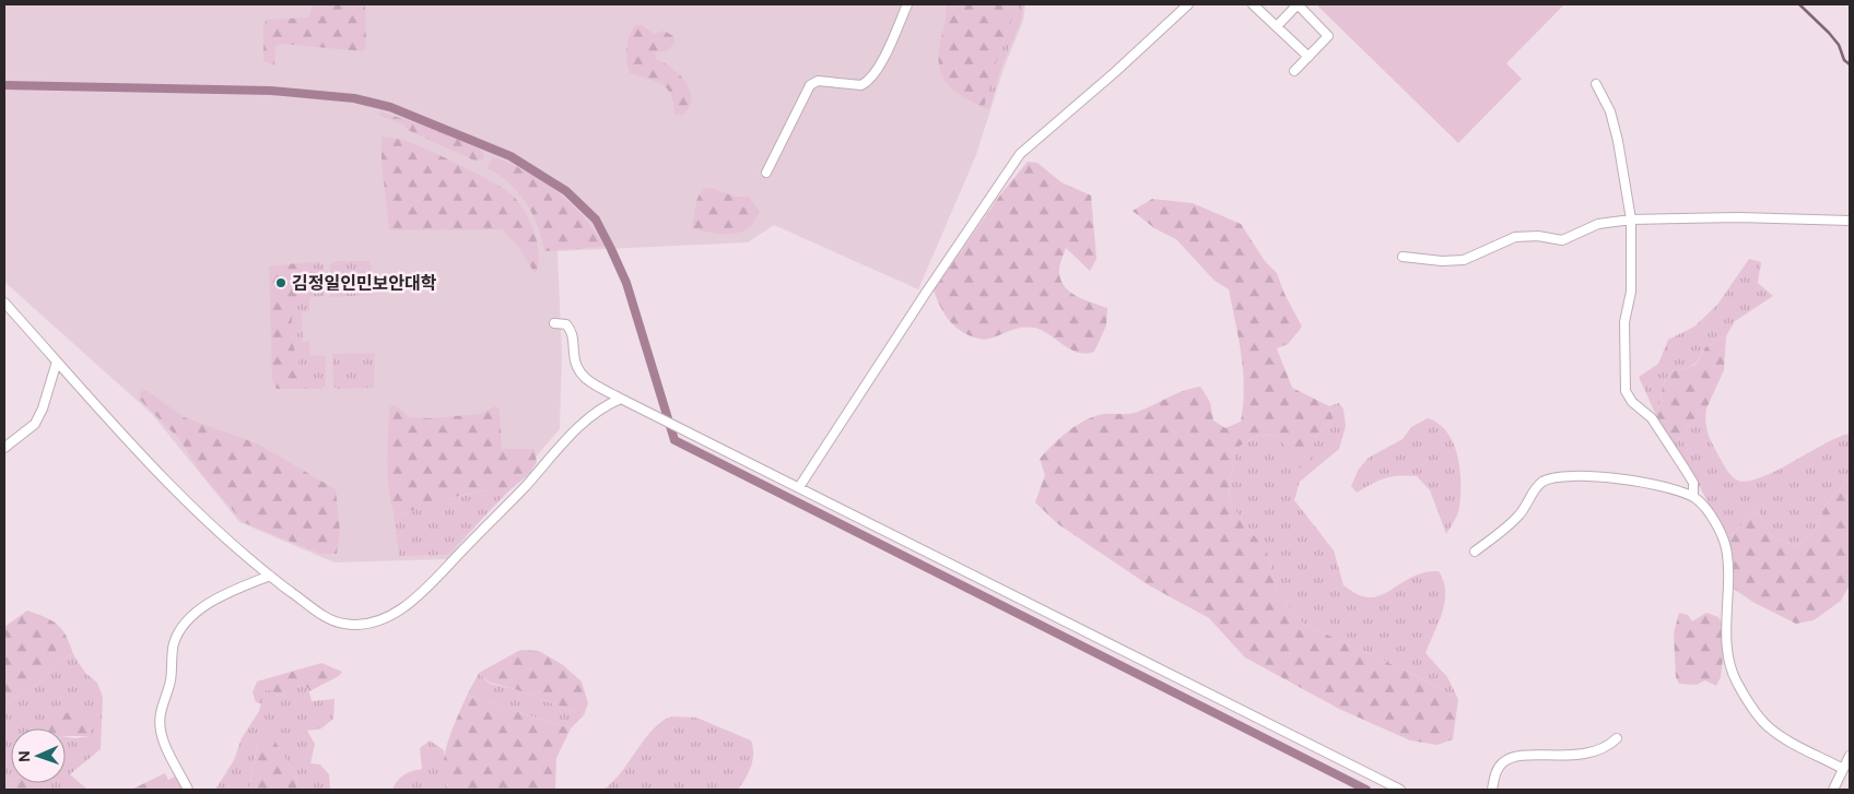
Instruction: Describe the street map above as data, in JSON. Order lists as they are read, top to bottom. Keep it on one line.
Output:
{"places":["김정일인민보안대학"],"north":"left"}
